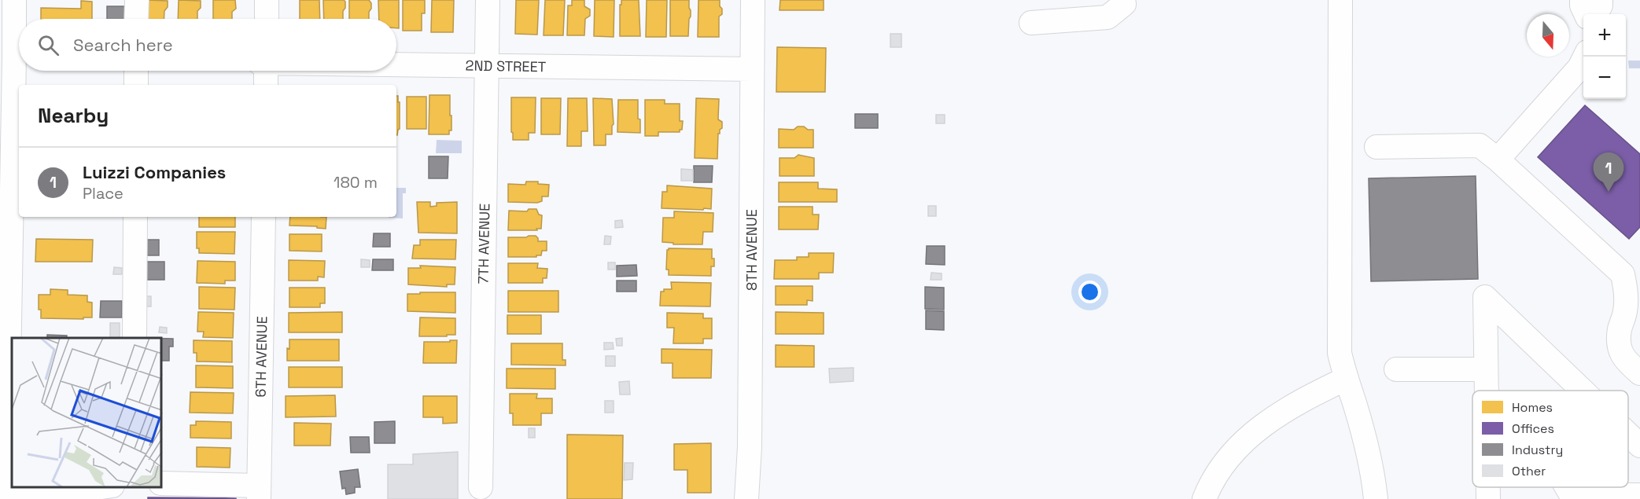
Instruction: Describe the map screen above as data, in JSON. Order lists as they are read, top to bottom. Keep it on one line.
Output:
{"streets":{"street":["2ND STREET","7TH AVENUE","8TH AVENUE","6TH AVENUE"]},"crossings":[["2ND STREET","7TH AVENUE"],["2ND STREET","8TH AVENUE"]],"legend":["Homes","Offices","Industry","Other"],"north":"bottom","page":{"map_buttons":["+","−"],"search":"Search here","heading":"Nearby","list":[{"mark":"1","name":"Luizzi Companies","note":"Place","value":"180 m"}],"pins":"1"}}
